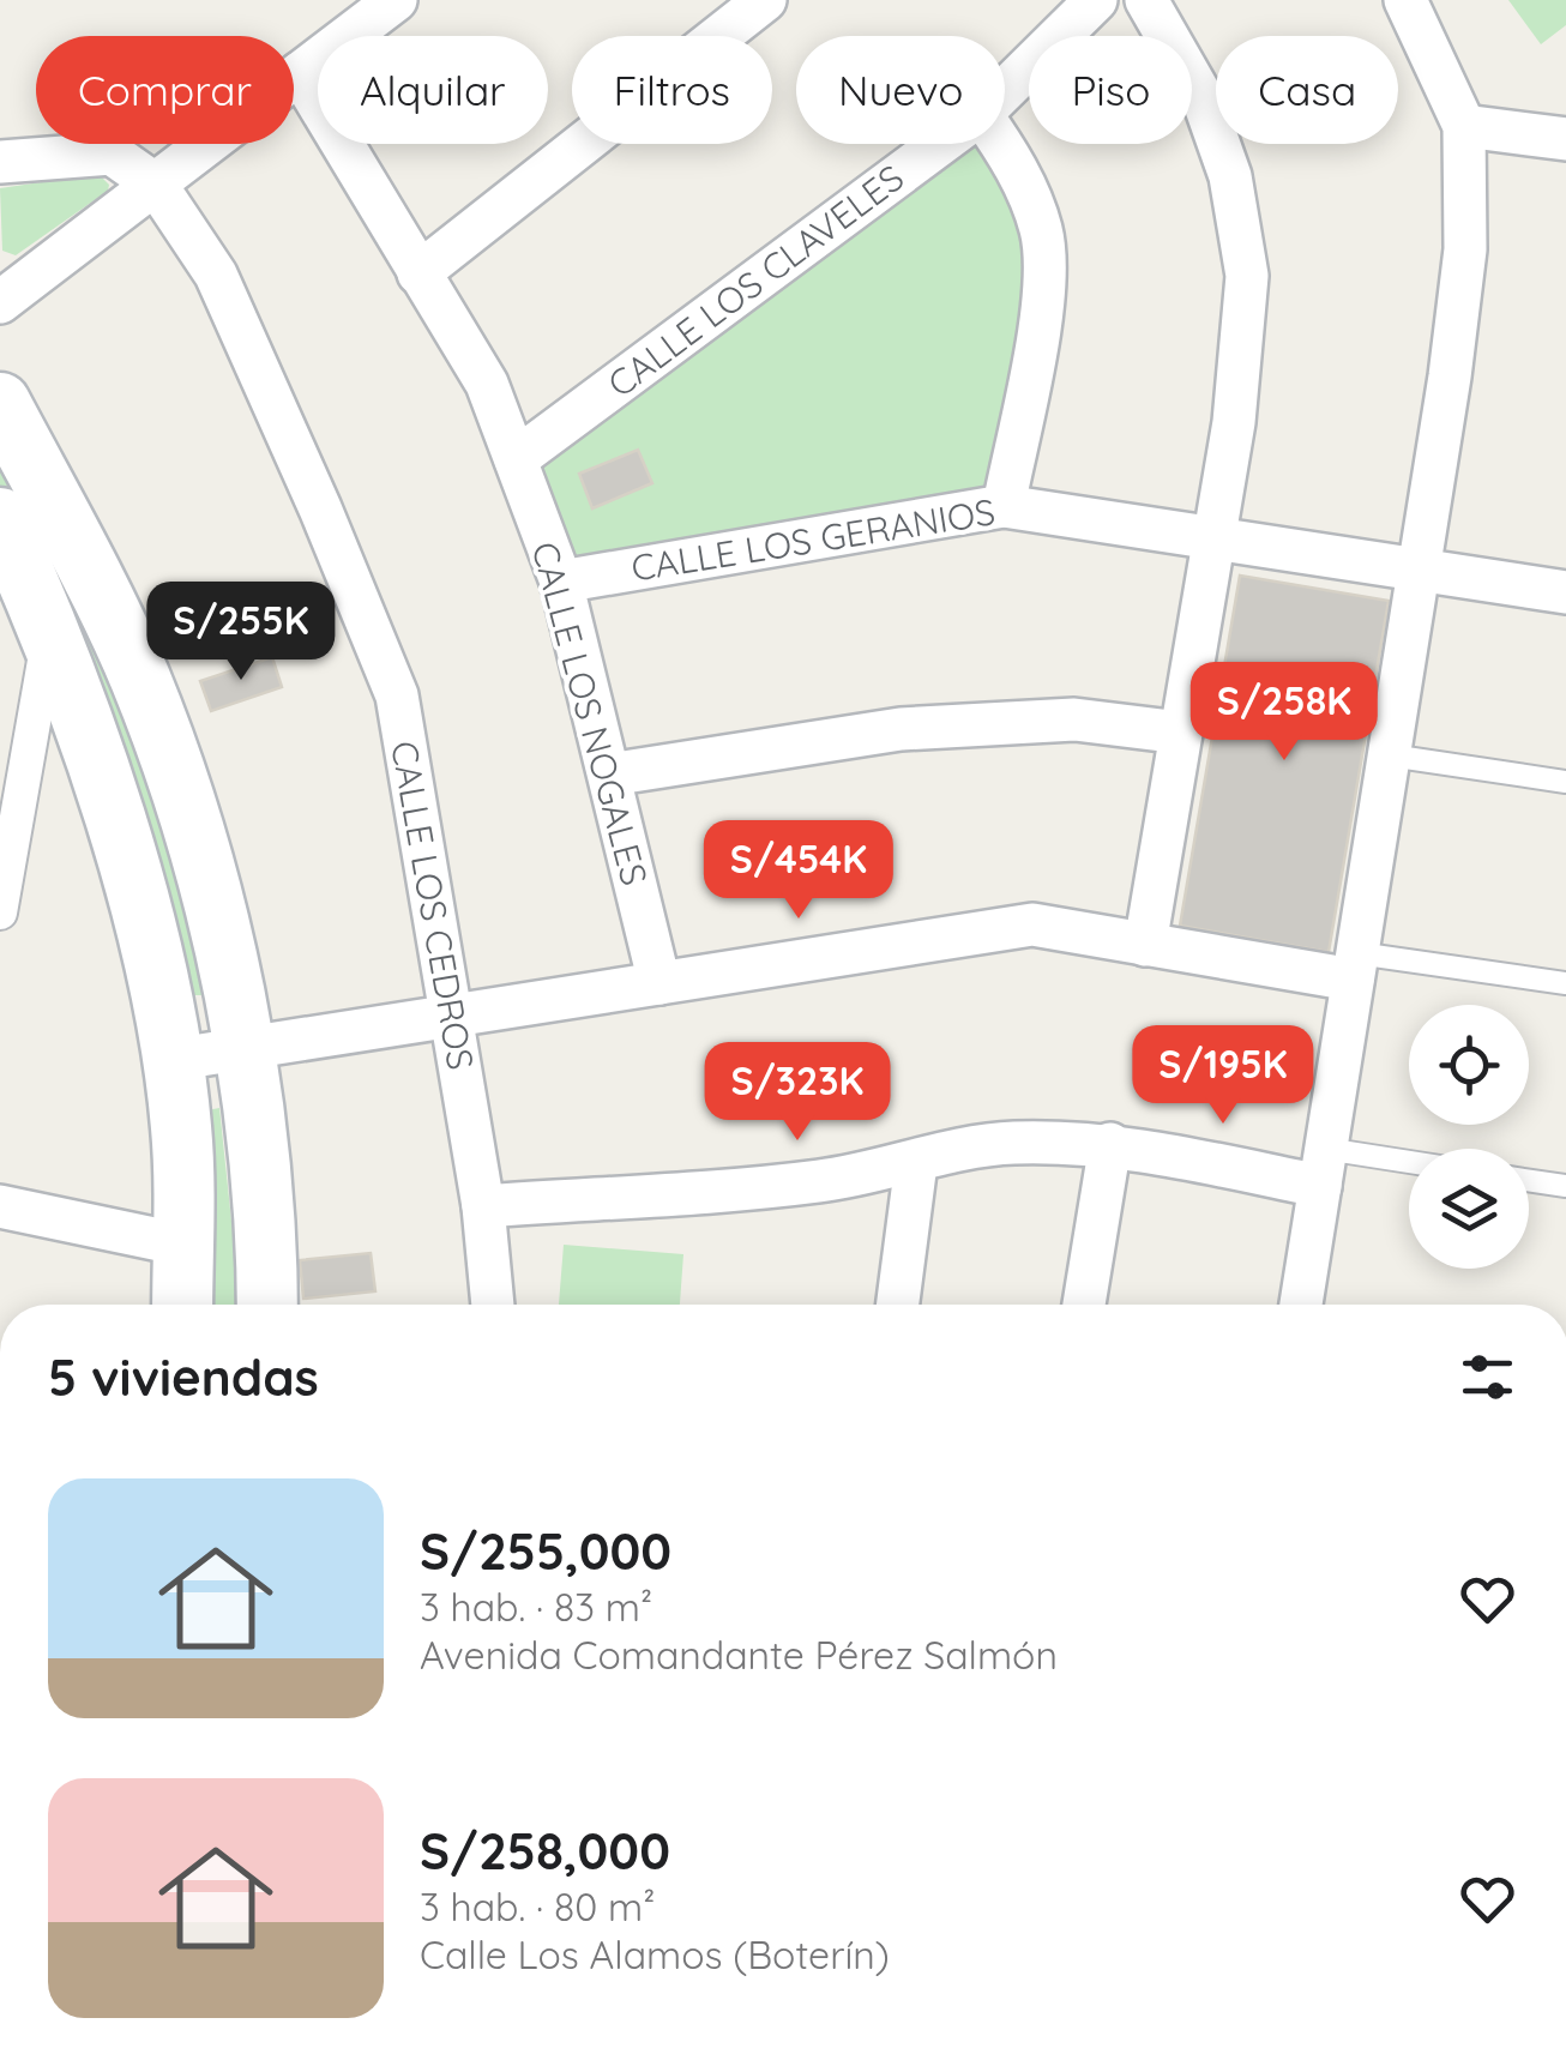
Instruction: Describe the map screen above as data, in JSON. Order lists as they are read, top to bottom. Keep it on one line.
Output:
{"streets":{"street":["CALLE LOS CLAVELES","CALLE LOS GERANIOS","CALLE LOS NOGALES","CALLE LOS CEDROS"]},"crossings":[["CALLE LOS CLAVELES","CALLE LOS NOGALES"],["CALLE LOS GERANIOS","CALLE LOS NOGALES"]],"page":{"chip":["Comprar","Alquilar","Filtros","Nuevo","Piso","Casa"],"price":["S/255K","S/258K","S/454K","S/195K","S/323K"],"heading":"5 viviendas","list":[{"name":"S/255,000","note":"3 hab. · 83 m² · Avenida Comandante Pérez Salmón"},{"name":"S/258,000","note":"3 hab. · 80 m² · Calle Los Alamos (Boterín)"}]}}
